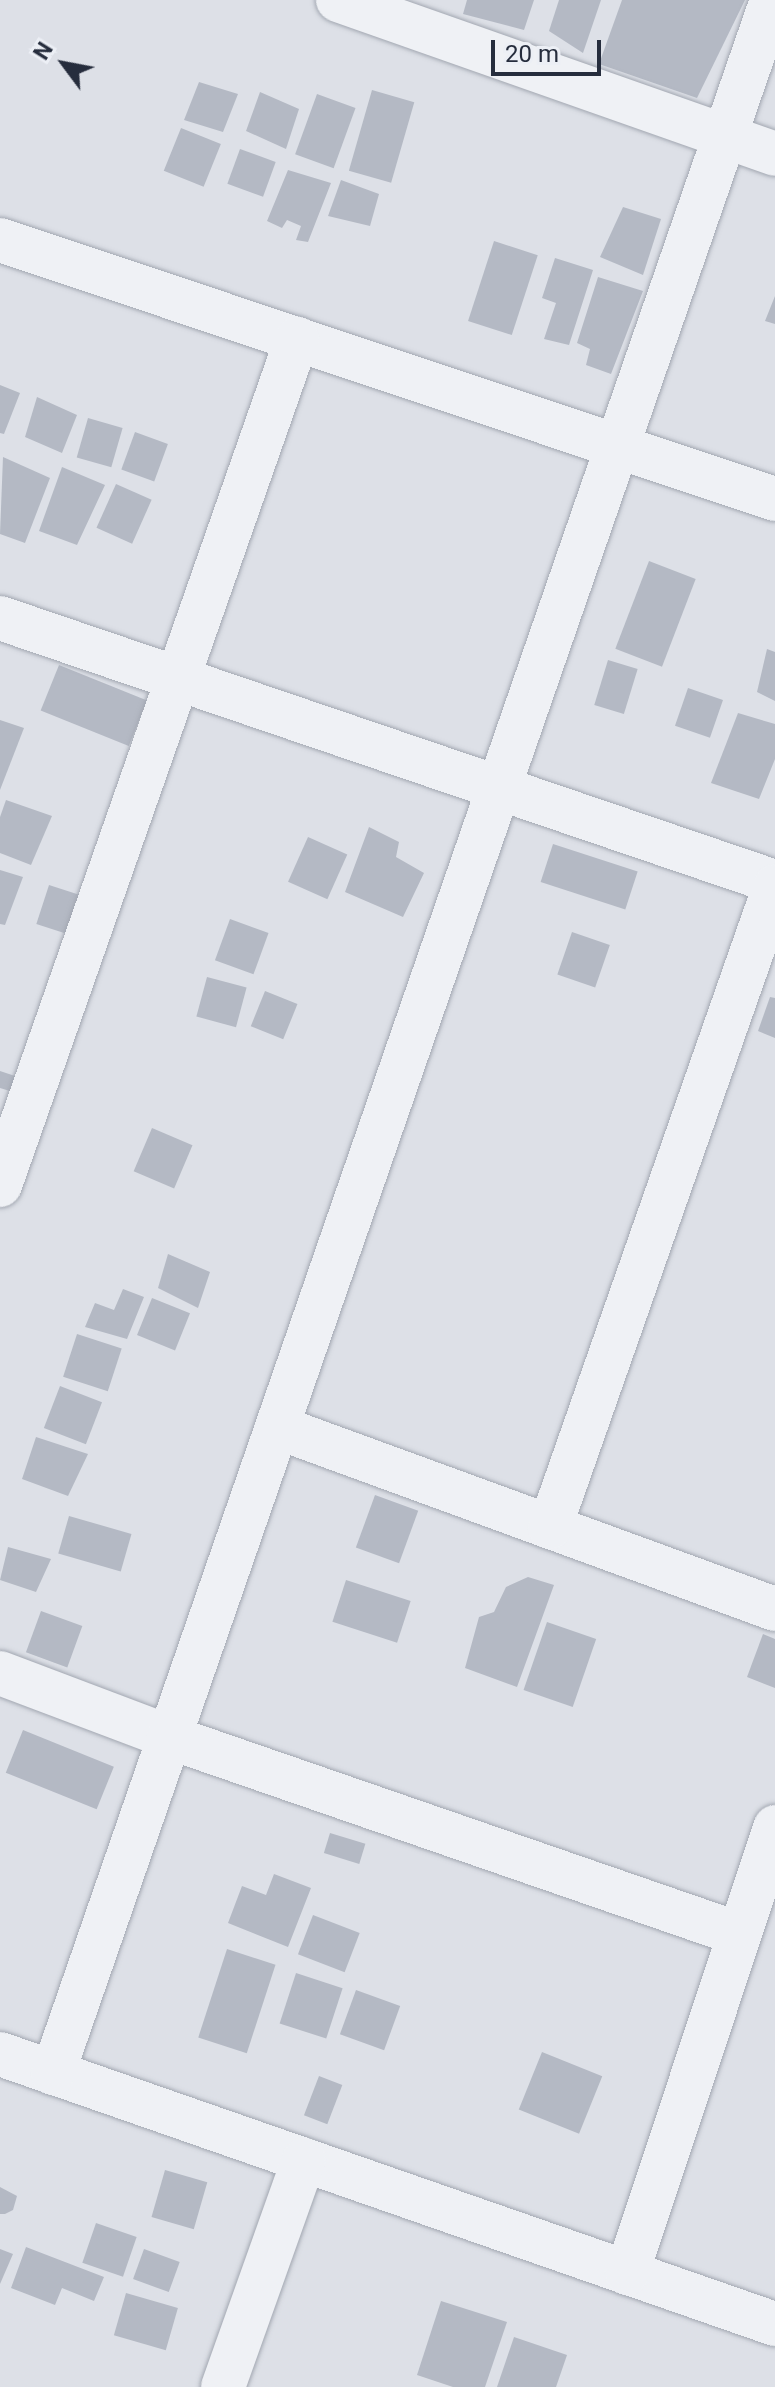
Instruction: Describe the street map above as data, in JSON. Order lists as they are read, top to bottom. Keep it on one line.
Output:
{"scale_bar":"20 m","north":"top left"}
